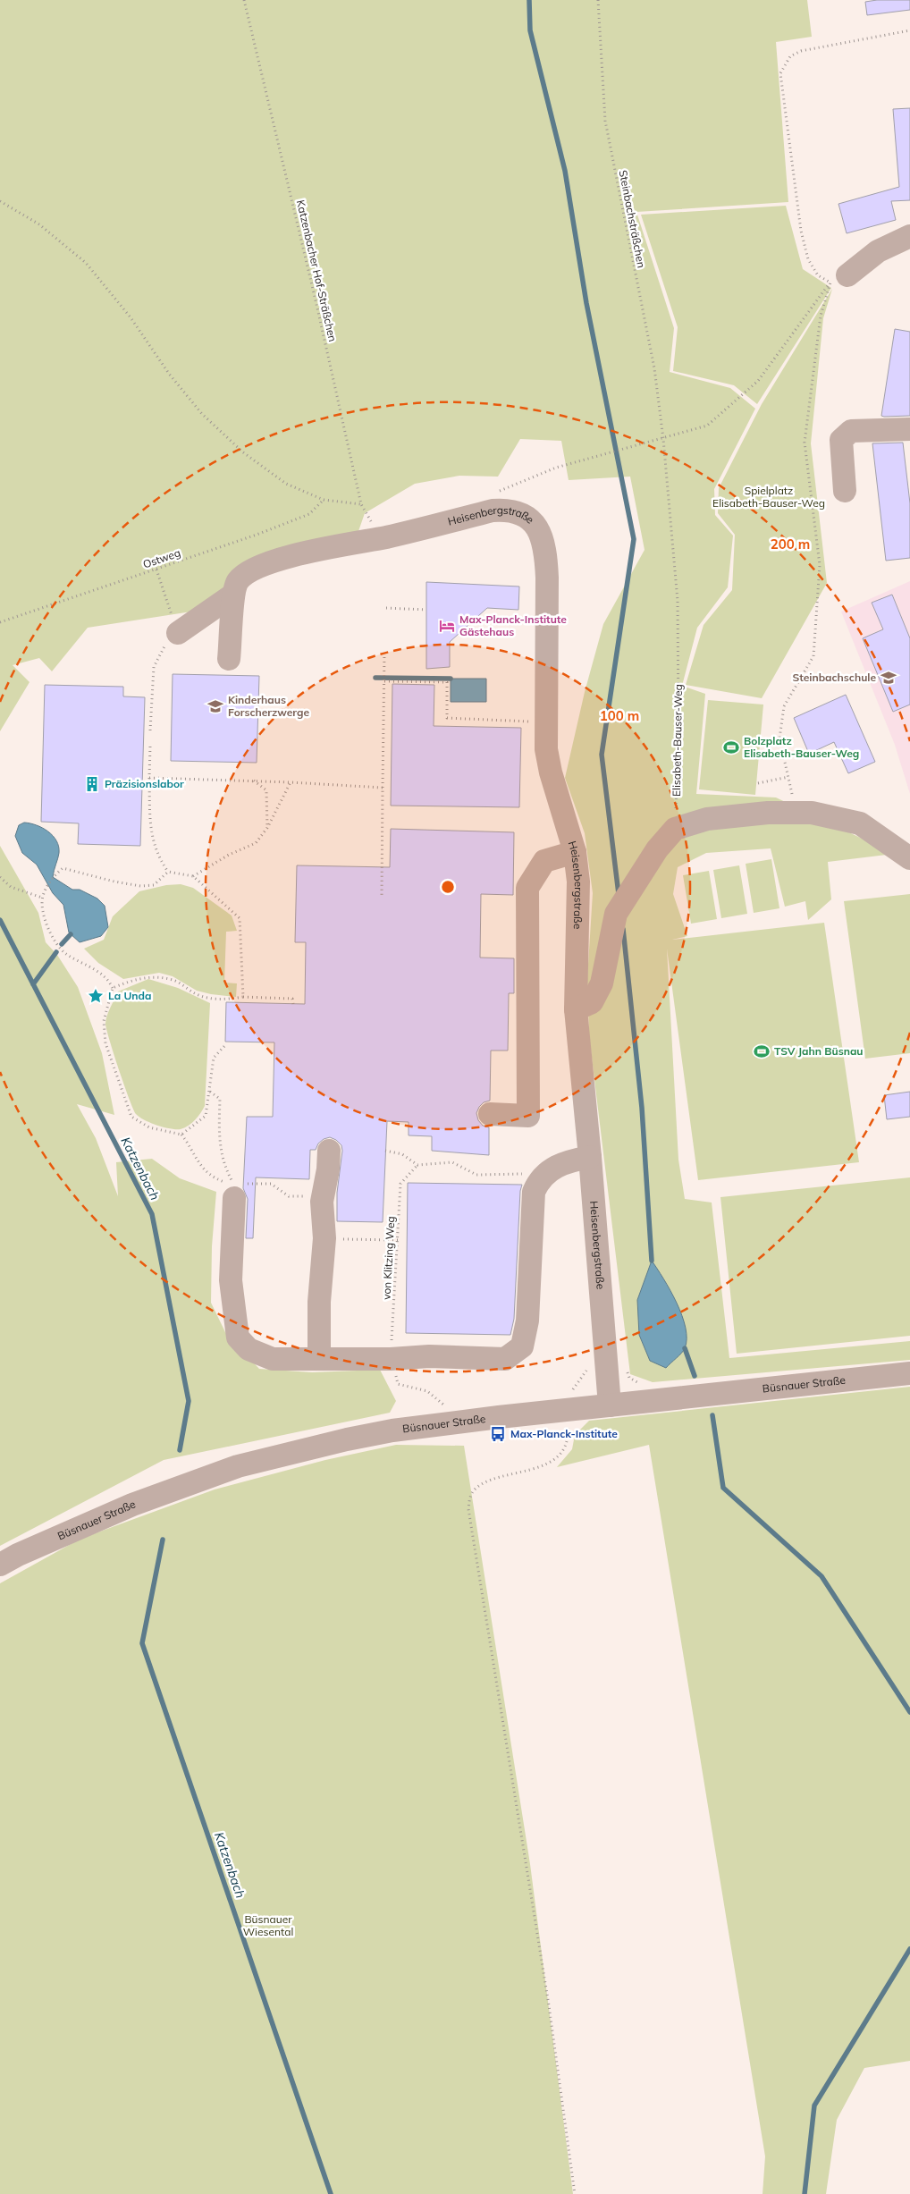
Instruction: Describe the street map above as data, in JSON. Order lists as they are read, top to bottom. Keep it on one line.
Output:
{"streets":{"street":["Heisenbergstraße","Büsnauer Straße"],"path":["Steinbachsträßchen","Katzenbacher Hof-Sträßchen","Ostweg","Elisabeth-Bauser-Weg","von Klitzing Weg"]},"crossings":[["Steinbachsträßchen","Elisabeth-Bauser-Weg"],["Katzenbacher Hof-Sträßchen","Heisenbergstraße"],["Heisenbergstraße","Büsnauer Straße"]],"water":["Katzenbach"],"parks":["Spielplatz Elisabeth-Bauser-Weg","Büsnauer Wiesental"],"places":{"hotel":["Max-Planck-Institute Gästehaus"],"school or university":["Steinbachschule","Kinderhaus Forscherzwerge"],"sports":["Bolzplatz Elisabeth-Bauser-Weg","TSV Jahn Büsnau"],"building":["Präzisionslabor"],"place":["La Unda"],"bus stop":["Max-Planck-Institute"]},"rings":["200 m","100 m"]}
